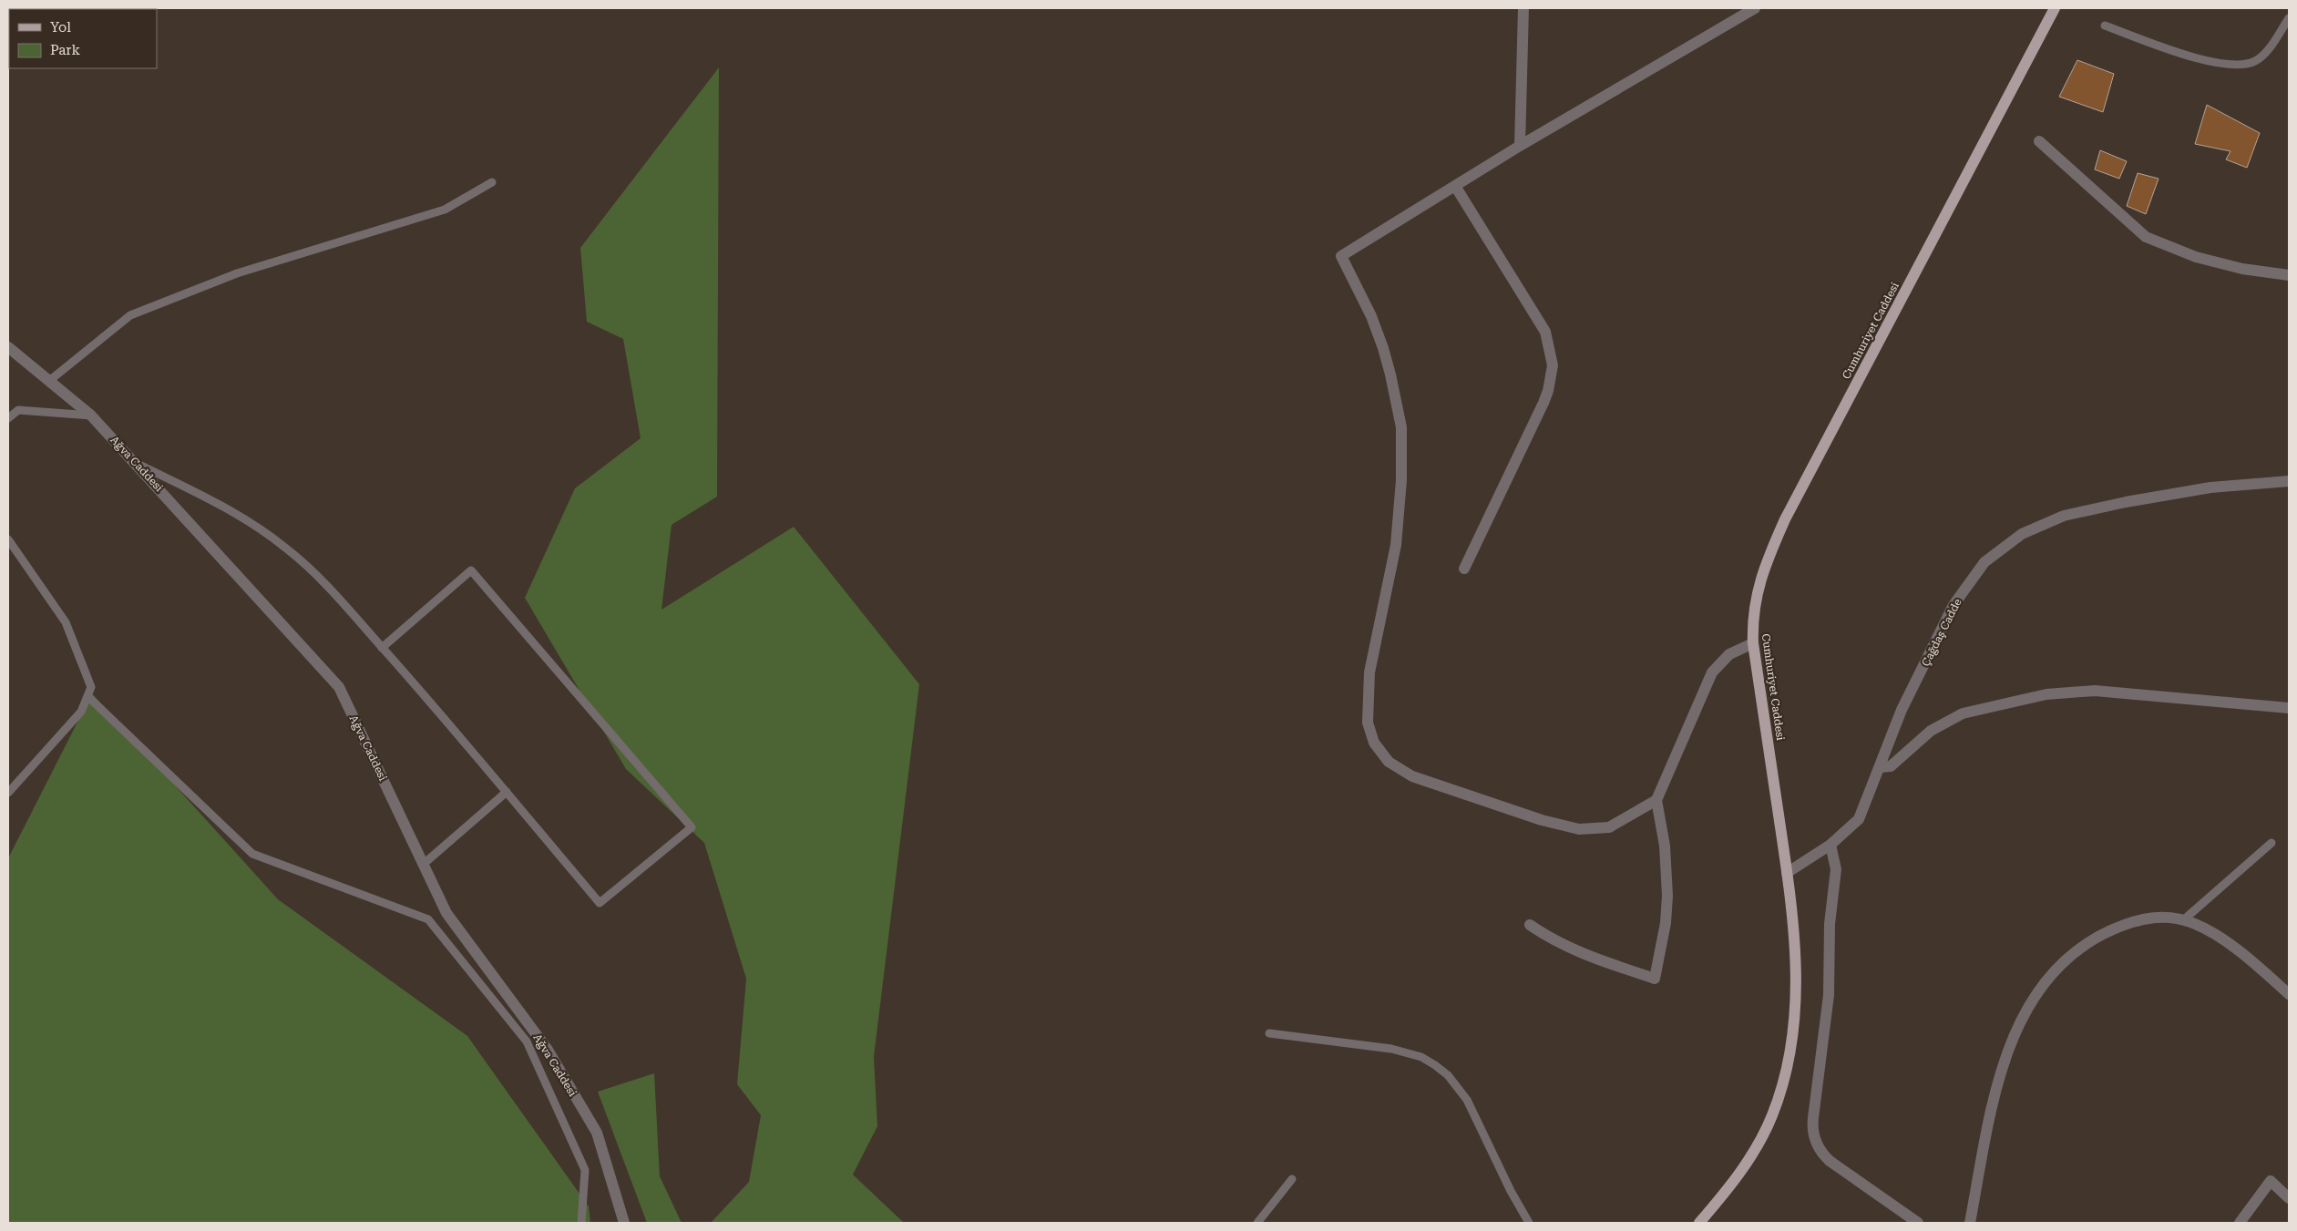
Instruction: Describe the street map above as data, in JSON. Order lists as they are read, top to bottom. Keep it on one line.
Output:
{"streets":{"main road":["Cumhuriyet Caddesi"],"street":["Ağva Caddesi","Çağdaş Cadde"]},"crossings":[["Cumhuriyet Caddesi","Çağdaş Cadde"]],"legend":["Yol","Park"]}
